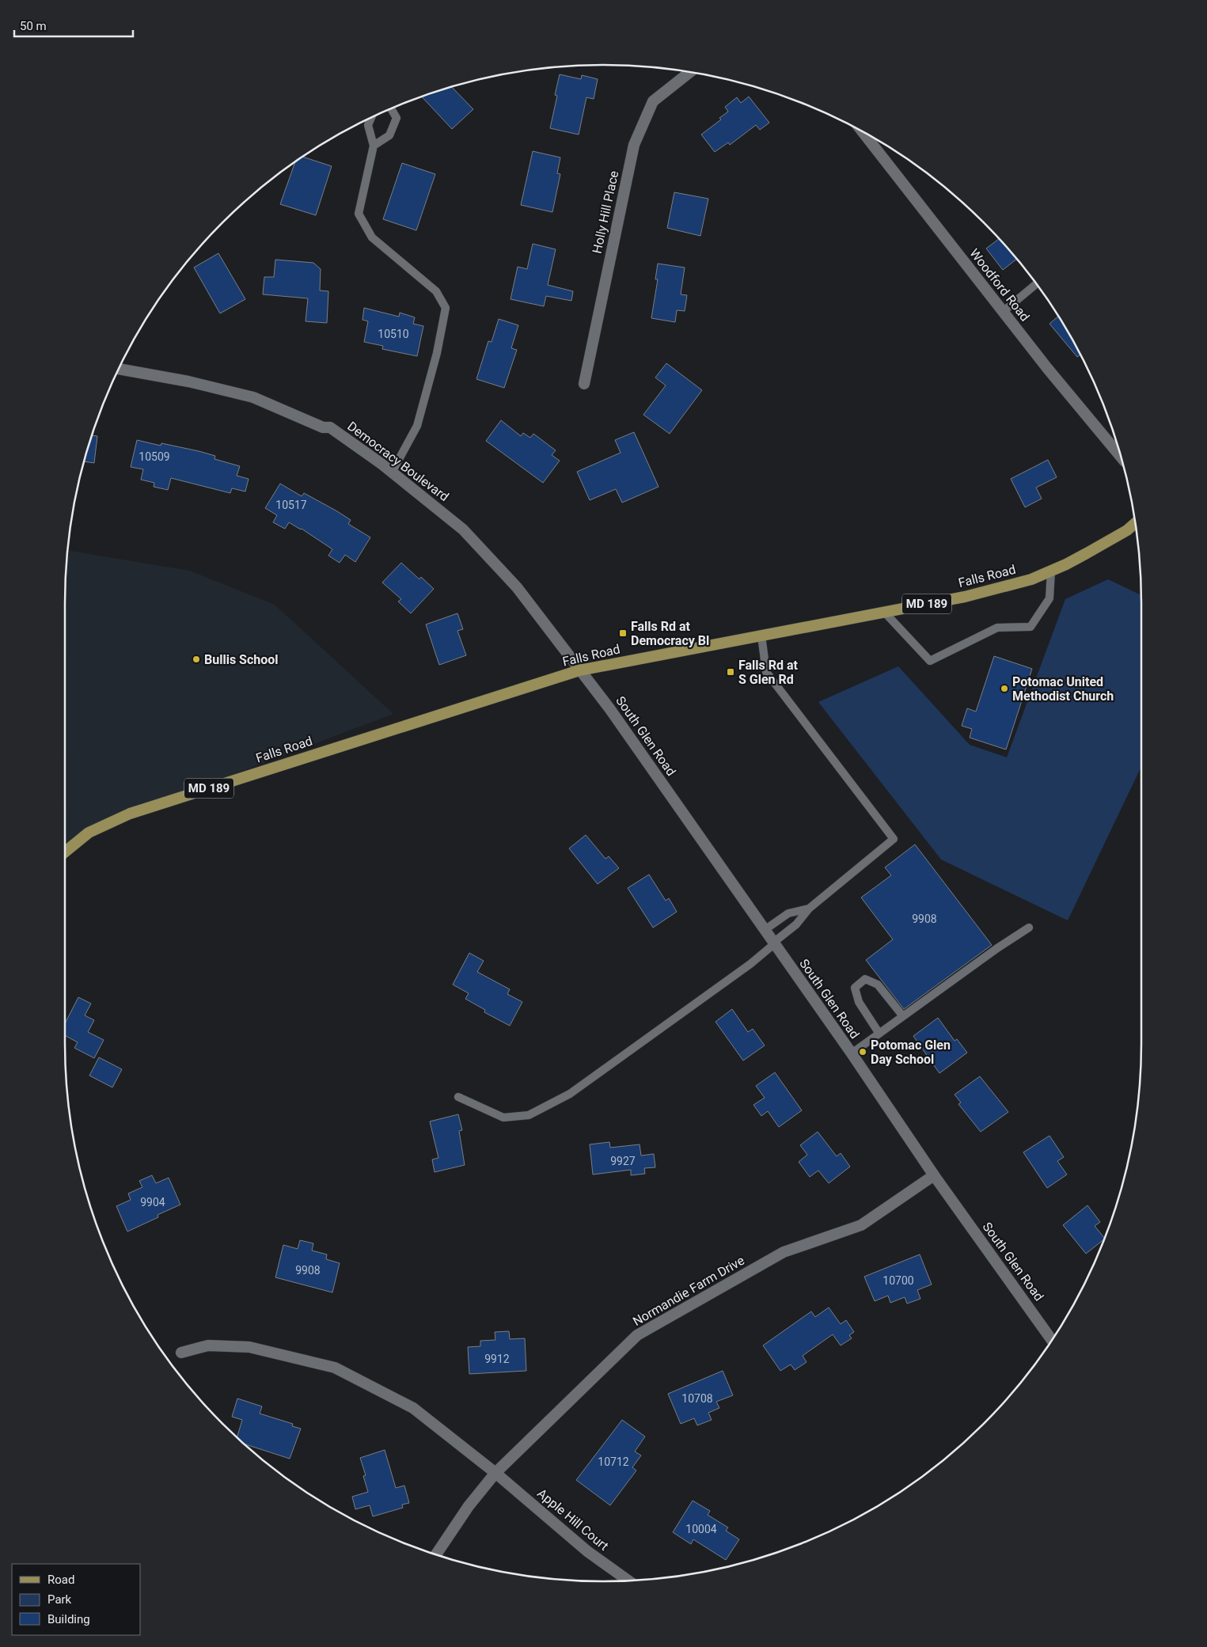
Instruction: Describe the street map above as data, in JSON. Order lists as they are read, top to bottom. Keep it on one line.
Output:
{"streets":{"main road":["Falls Road","MD 189"],"street":["Holly Hill Place","Woodford Road","Democracy Boulevard","South Glen Road","Normandie Farm Drive","Apple Hill Court"]},"crossings":[["Democracy Boulevard","Falls Road"],["Democracy Boulevard","South Glen Road"],["Falls Road","South Glen Road"],["South Glen Road","Normandie Farm Drive"],["Normandie Farm Drive","Apple Hill Court"]],"places":{"transit":["Falls Rd at Democracy Bl","Falls Rd at S Glen Rd"],"other":["Bullis School","Potomac United Methodist Church","Potomac Glen Day School"]},"house_numbers":["10510","10509","10517","9908","9927","9904","9908","10700","9912","10708","10712","10004"],"legend":["Road","Park","Building"],"scale_bar":"50 m"}
